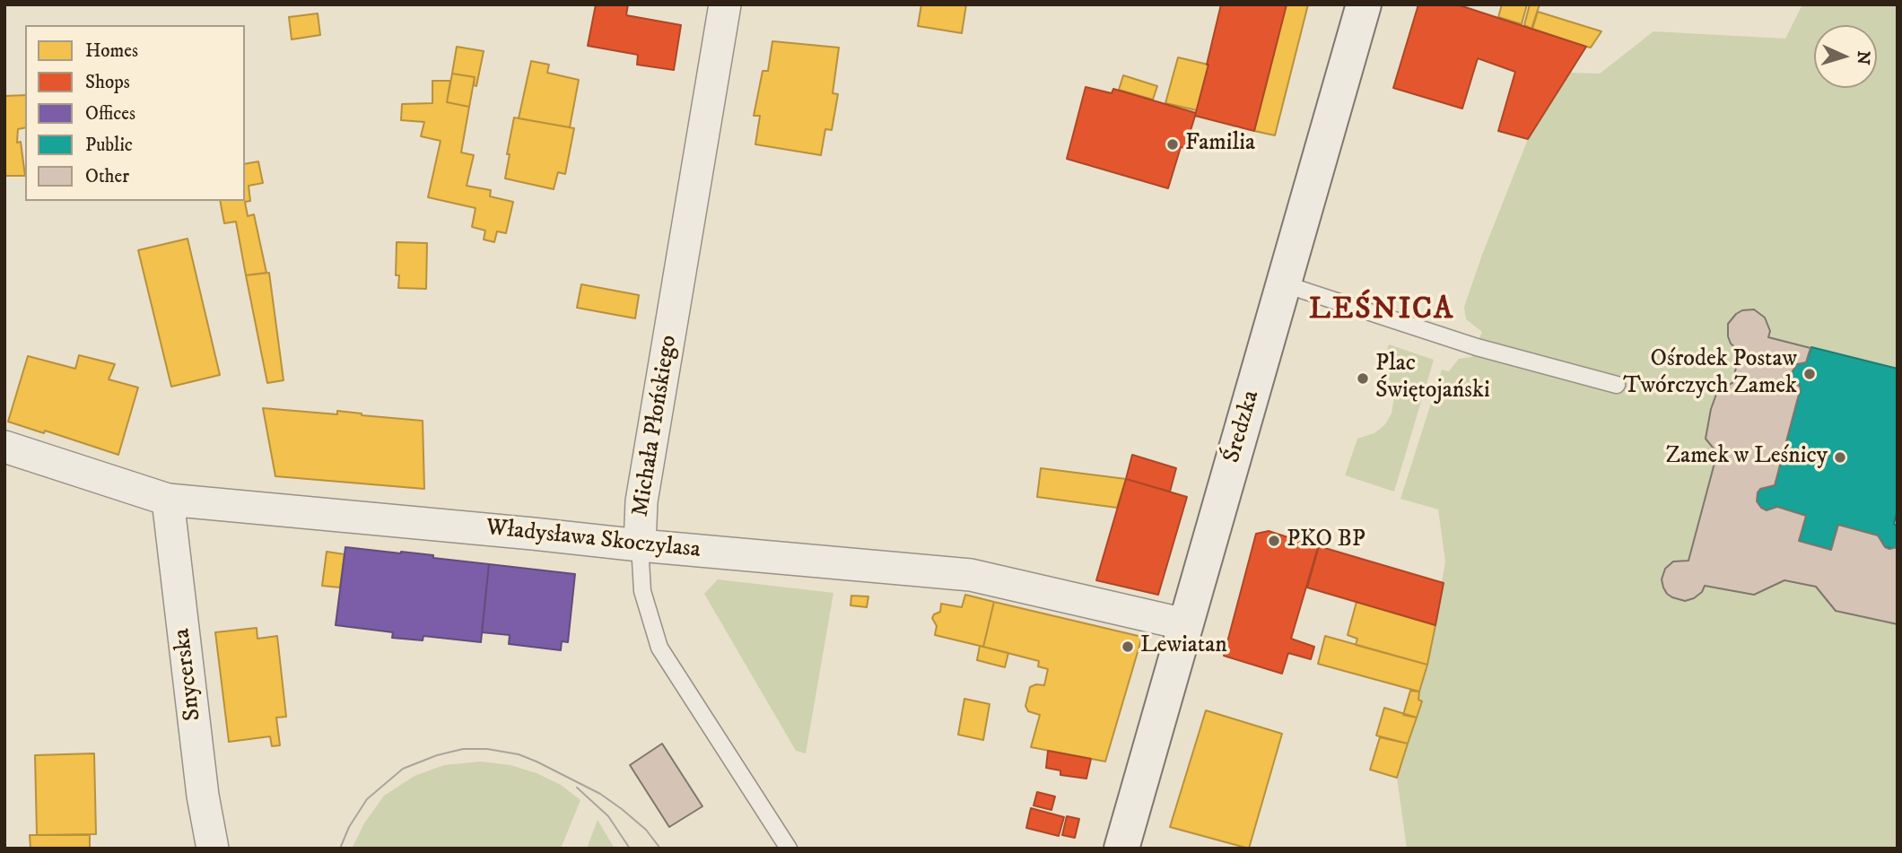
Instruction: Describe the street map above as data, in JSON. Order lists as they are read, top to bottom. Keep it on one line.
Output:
{"streets":{"main road":["Średzka"],"street":["Michała Płońskiego","Władysława Skoczylasa","Snycerska"]},"crossings":[["Michała Płońskiego","Władysława Skoczylasa"],["Średzka","Władysława Skoczylasa"],["Władysława Skoczylasa","Snycerska"]],"districts":["LEŚNICA"],"places":["Familia","Ośrodek Postaw Twórczych Zamek","Plac Świętojański","Zamek w Leśnicy","PKO BP","Lewiatan"],"legend":["Homes","Shops","Offices","Public","Other"],"north":"right"}
